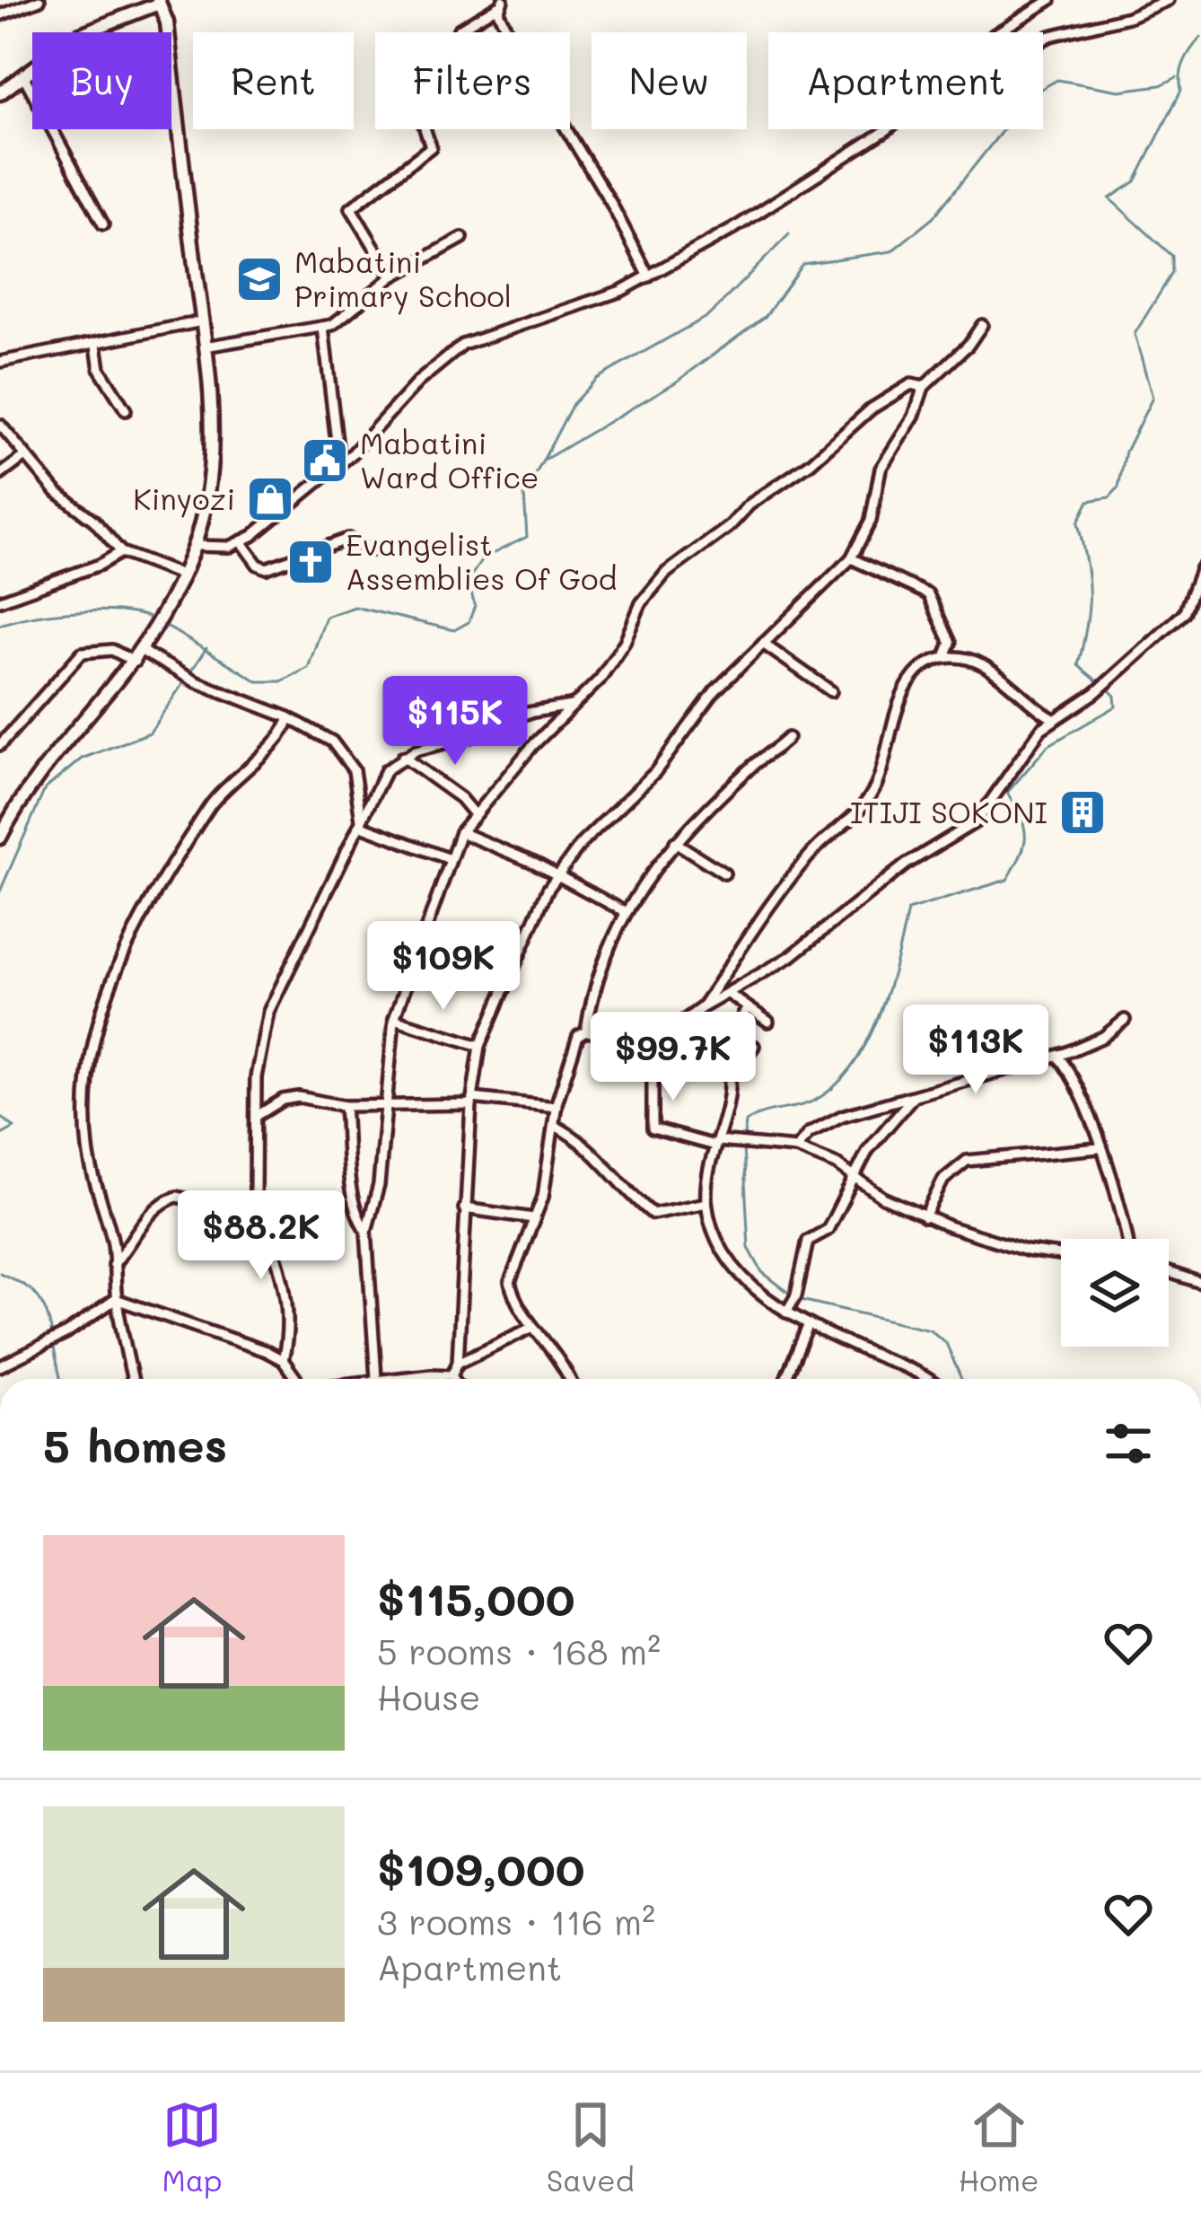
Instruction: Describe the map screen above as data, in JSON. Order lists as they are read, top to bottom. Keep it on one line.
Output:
{"places":{"school or university":["Mabatini Primary School"],"public building":["Mabatini Ward Office"],"shop":["Kinyozi"],"church":["Evangelist Assemblies Of God"],"building":["ITIJI SOKONI"]},"page":{"chip":["Buy","Rent","Filters","New","Apartment"],"price":["$115K","$109K","$113K","$99.7K","$88.2K"],"heading":"5 homes","list":[{"name":"$115,000","note":"5 rooms · 168 m² · House"},{"name":"$109,000","note":"3 rooms · 116 m² · Apartment"}],"tabs":["Map","Saved","Home"]}}
